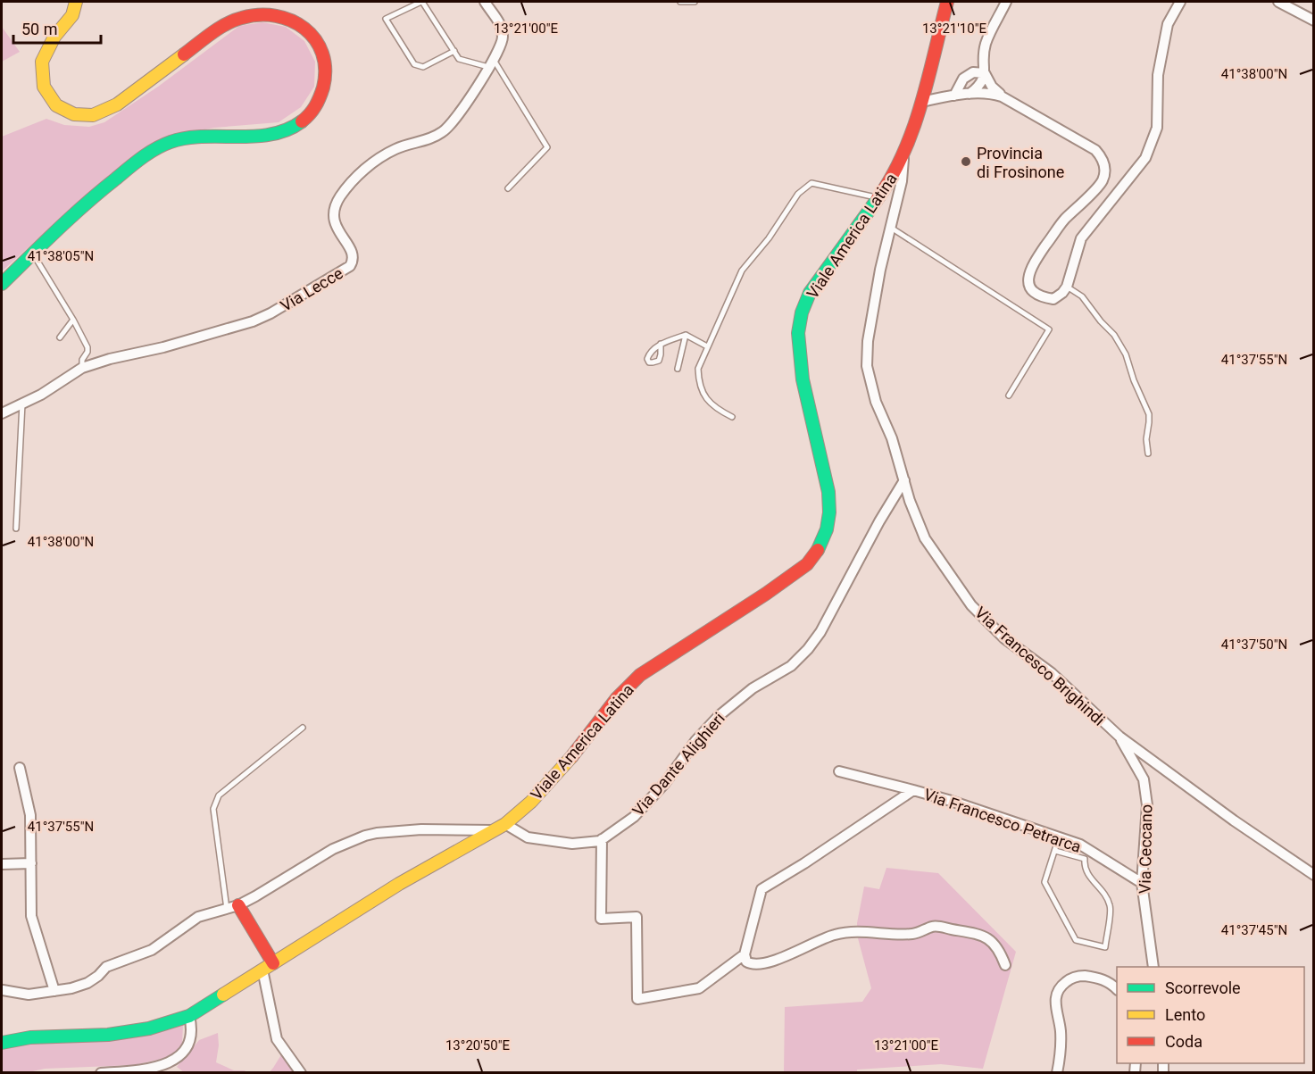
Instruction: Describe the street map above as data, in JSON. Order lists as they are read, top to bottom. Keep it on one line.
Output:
{"streets":{"main road":["Viale America Latina"],"street":["Via Lecce","Via Francesco Brighindi","Via Dante Alighieri","Via Francesco Petrarca","Via Ceccano"]},"crossings":[["Viale America Latina","Via Francesco Brighindi"],["Viale America Latina","Via Dante Alighieri"],["Via Francesco Brighindi","Via Dante Alighieri"],["Via Francesco Brighindi","Via Ceccano"],["Via Francesco Petrarca","Via Ceccano"]],"places":["Provincia di Frosinone"],"legend":["Scorrevole","Lento","Coda"],"scale_bar":"50 m","coordinates":["13°21'00\"E","13°21'10\"E","41°38'00\"N","41°38'05\"N","41°37'55\"N","41°37'50\"N","41°37'45\"N","13°20'50\"E"]}
